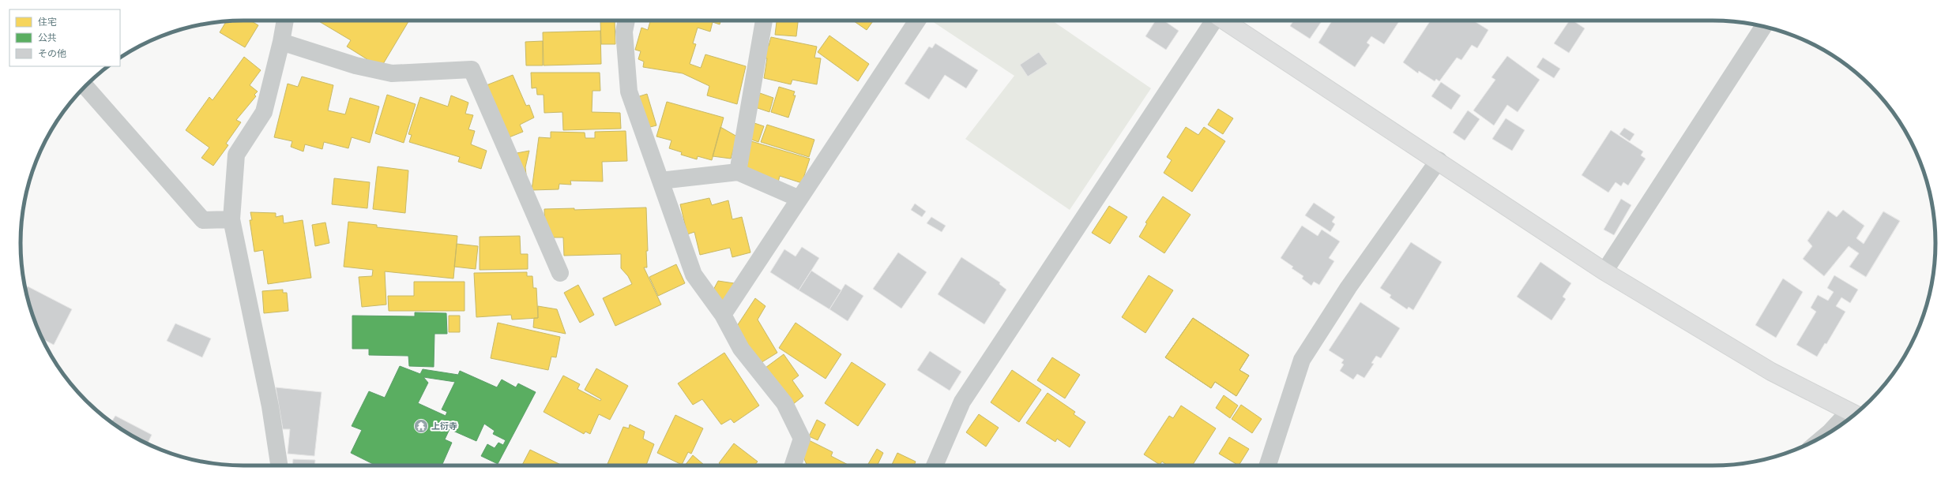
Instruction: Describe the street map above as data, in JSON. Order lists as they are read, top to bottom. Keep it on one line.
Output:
{"places":{"temple":["上衍寺"]},"legend":["住宅","公共","その他"]}
